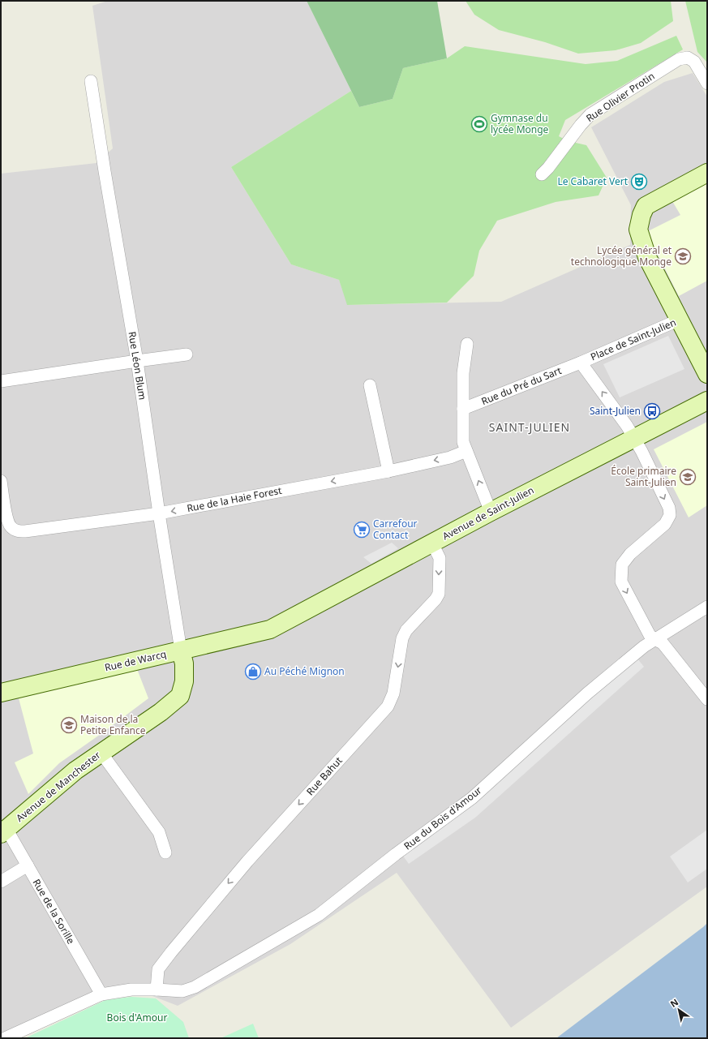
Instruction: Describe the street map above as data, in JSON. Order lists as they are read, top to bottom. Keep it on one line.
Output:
{"streets":{"main road":["Place de Saint-Julien","Avenue de Saint-Julien","Rue de Warcq","Avenue de Manchester"],"street":["Rue Olivier Protin","Rue Léon Blum","Rue du Pré du Sart","Rue de la Haie Forest","Rue Bahut","Rue du Bois d'Amour","Rue de la Sorille"]},"crossings":[["Place de Saint-Julien","Rue du Pré du Sart"],["Place de Saint-Julien","Avenue de Saint-Julien"],["Place de Saint-Julien","Rue du Bois d'Amour"],["Rue Léon Blum","Rue de la Haie Forest"],["Rue Léon Blum","Rue de Warcq"],["Rue Léon Blum","Avenue de Manchester"],["Avenue de Saint-Julien","Rue de Warcq"],["Avenue de Saint-Julien","Rue Bahut"],["Rue de Warcq","Avenue de Manchester"],["Rue Bahut","Rue du Bois d'Amour"],["Avenue de Manchester","Rue de la Sorille"],["Rue du Bois d'Amour","Rue de la Sorille"]],"one_way":["Rue de la Haie Forest","Rue Bahut"],"districts":["SAINT-JULIEN"],"parks":["Bois d'Amour"],"places":{"sports":["Gymnase du lycée Monge"],"theatre":["Le Cabaret Vert"],"school or university":["Lycée général et technologique Monge","École primaire Saint-Julien","Maison de la Petite Enfance"],"bus stop":["Saint-Julien"],"supermarket":["Carrefour Contact"],"shop":["Au Péché Mignon"]},"north":"top left"}
